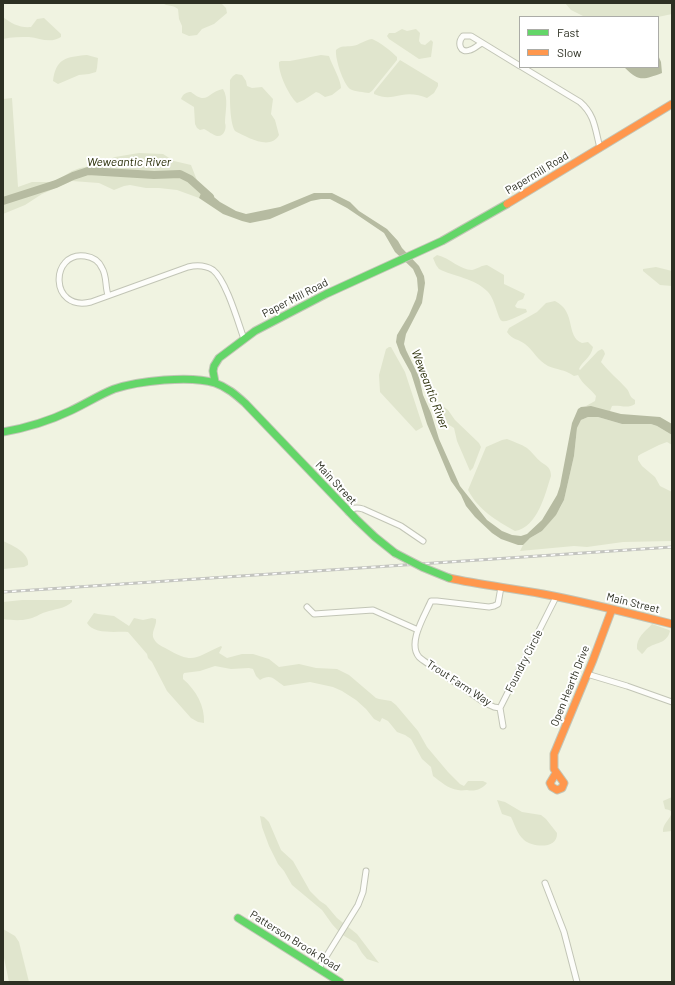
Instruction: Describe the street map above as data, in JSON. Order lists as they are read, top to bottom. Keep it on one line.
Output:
{"streets":{"street":["Papermill Road","Paper Mill Road","Main Street","Foundry Circle","Trout Farm Way","Open Hearth Drive","Patterson Brook Road"]},"crossings":[["Papermill Road","Paper Mill Road"],["Paper Mill Road","Main Street"],["Main Street","Foundry Circle"],["Main Street","Trout Farm Way"],["Main Street","Open Hearth Drive"],["Foundry Circle","Trout Farm Way"]],"water":["Weweantic River"],"legend":["Fast","Slow"]}
